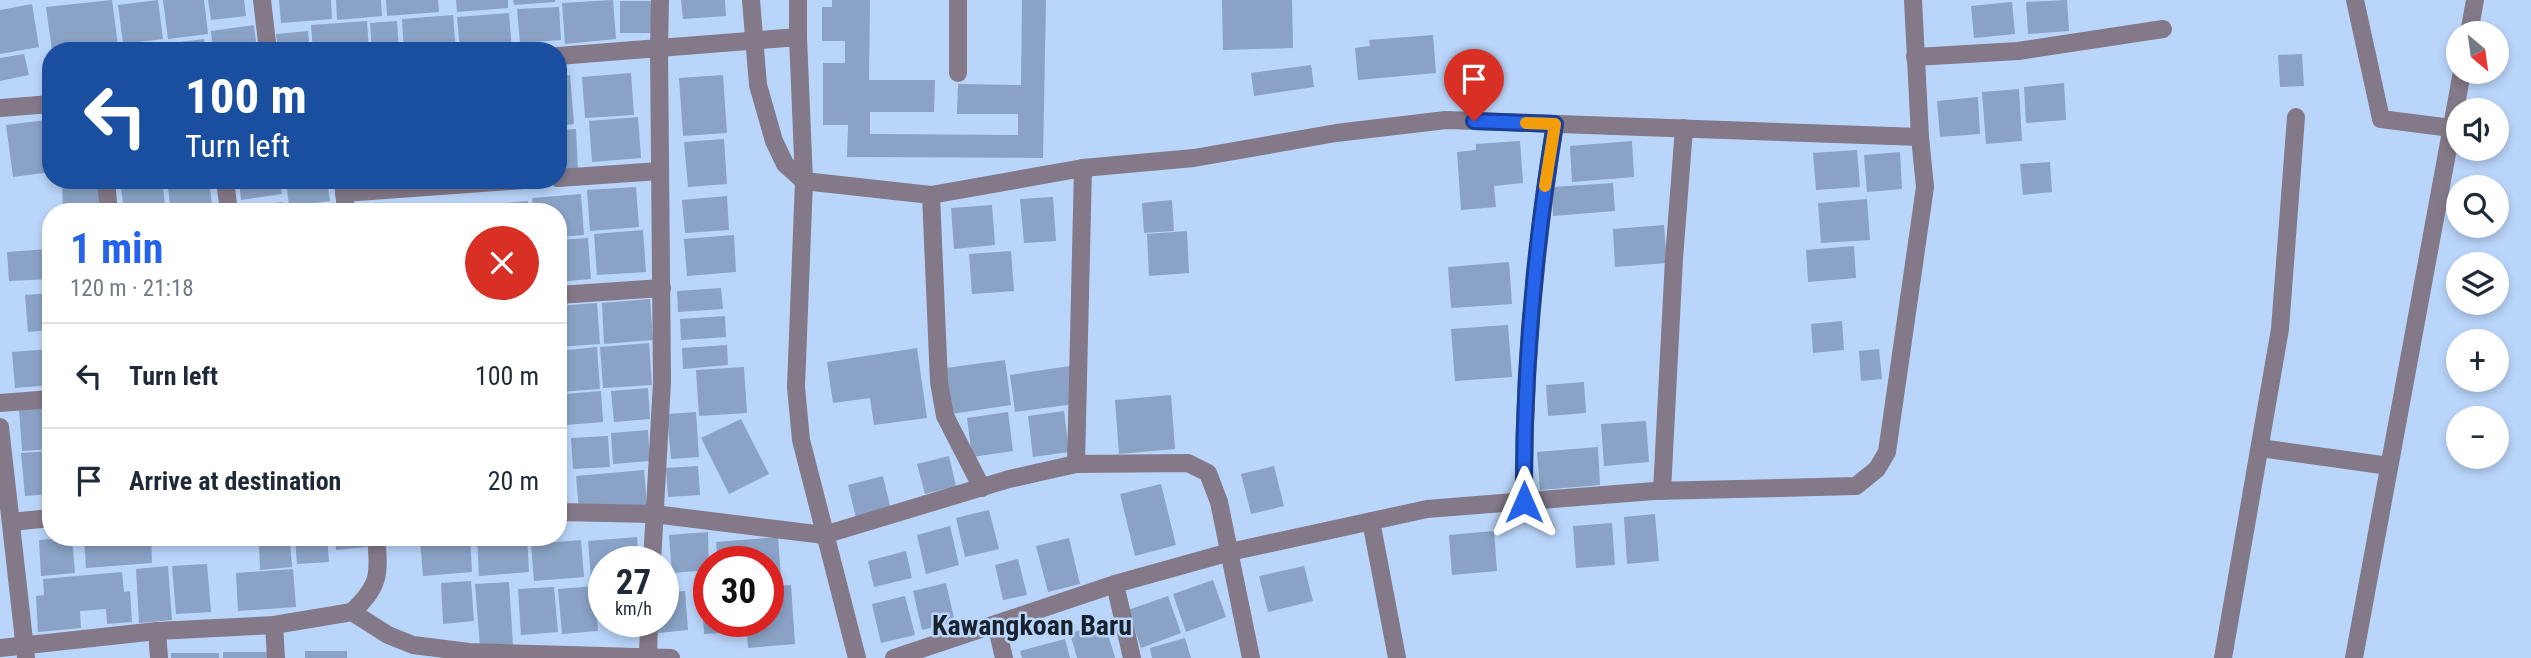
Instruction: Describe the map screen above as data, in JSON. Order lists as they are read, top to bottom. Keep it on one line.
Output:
{"districts":["Kawangkoan Baru"],"north":"bottom right","page":{"map_buttons":["+","−"],"turn":["100 m","Turn left"],"heading":["1 min","120 m · 21:18"],"list":[{"name":"Turn left","value":"100 m"},{"name":"Arrive at destination","value":"20 m"}],"speed":"27 km/h","limit":"30"}}
